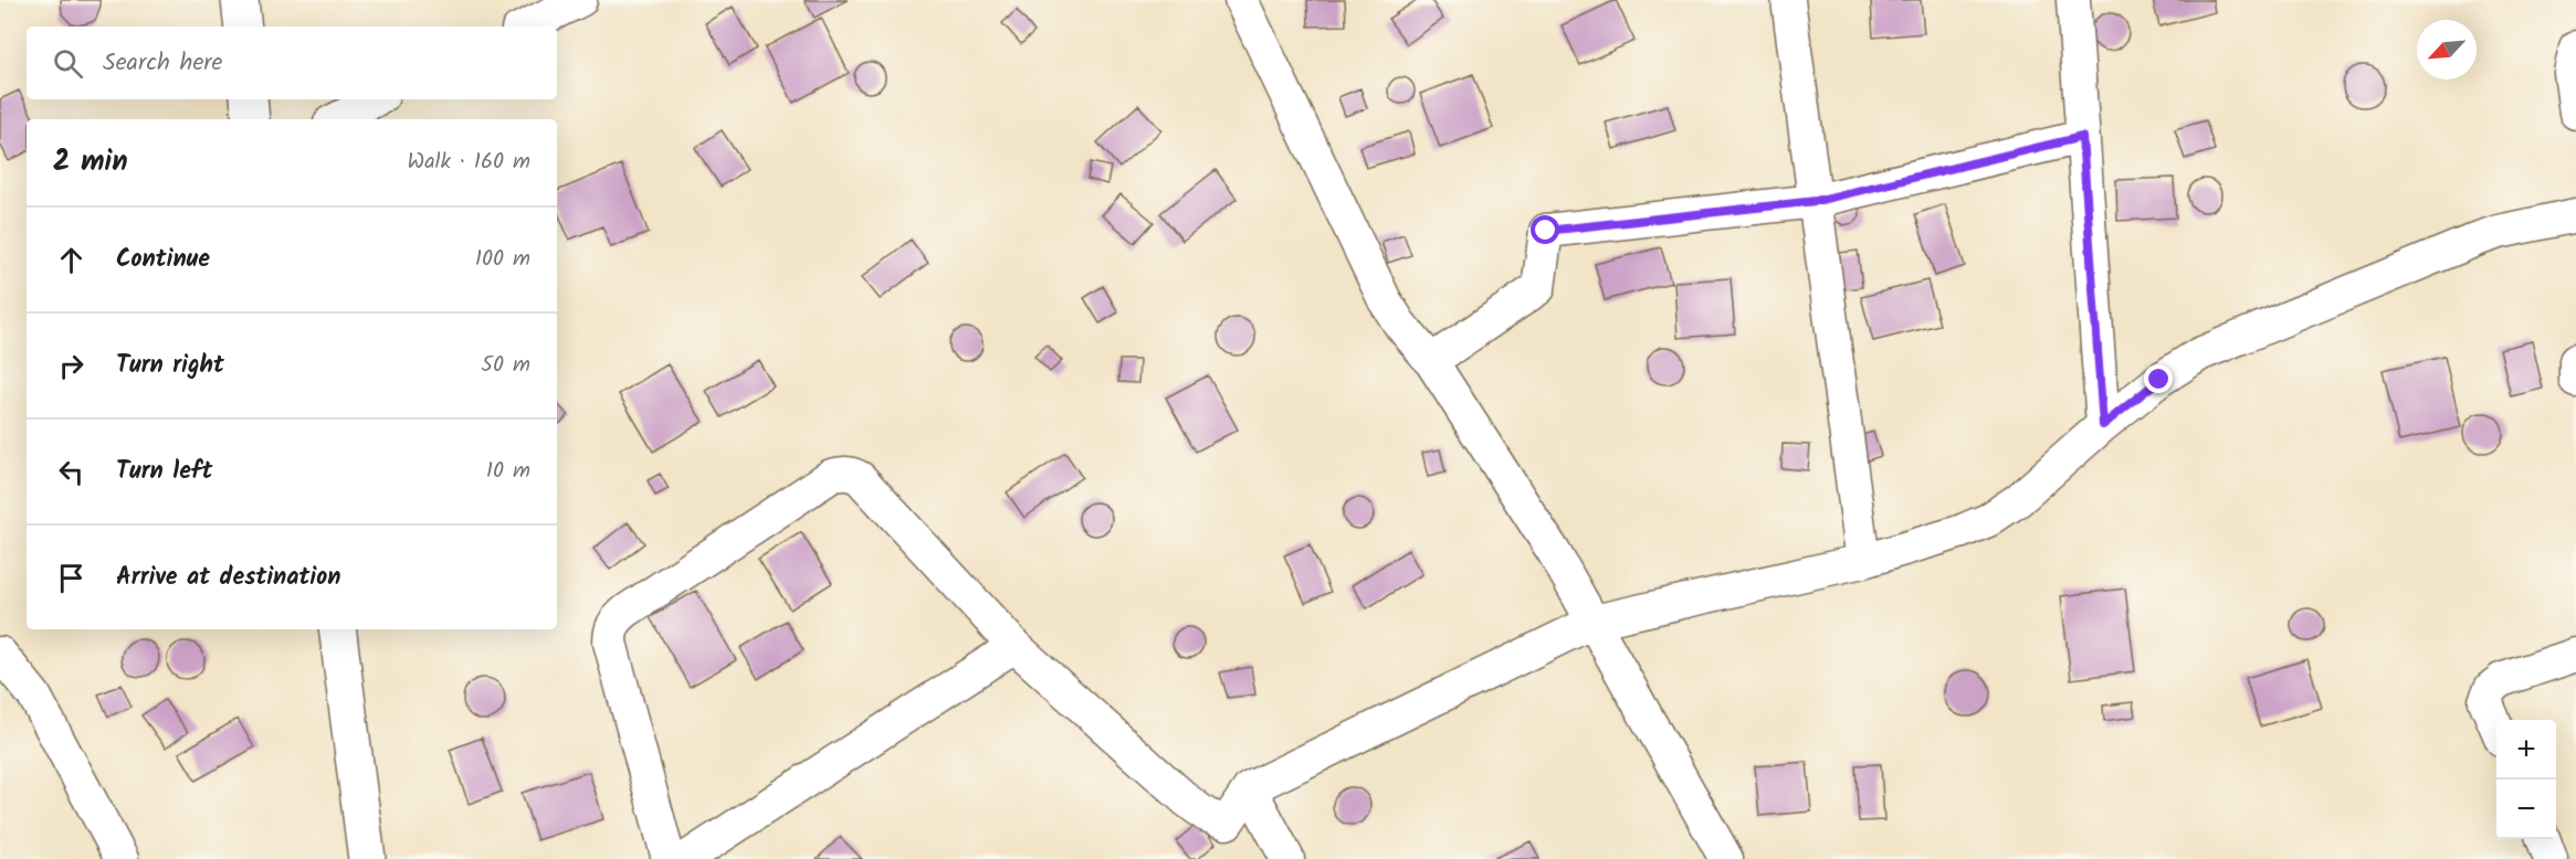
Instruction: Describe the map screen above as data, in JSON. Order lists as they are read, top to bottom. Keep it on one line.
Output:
{"north":"bottom left","page":{"search":"Search here","heading":["2 min","Walk · 160 m"],"list":[["Continue","100 m"],["Turn right","50 m"],["Turn left","10 m"],"Arrive at destination"],"map_buttons":["+","−"]}}
